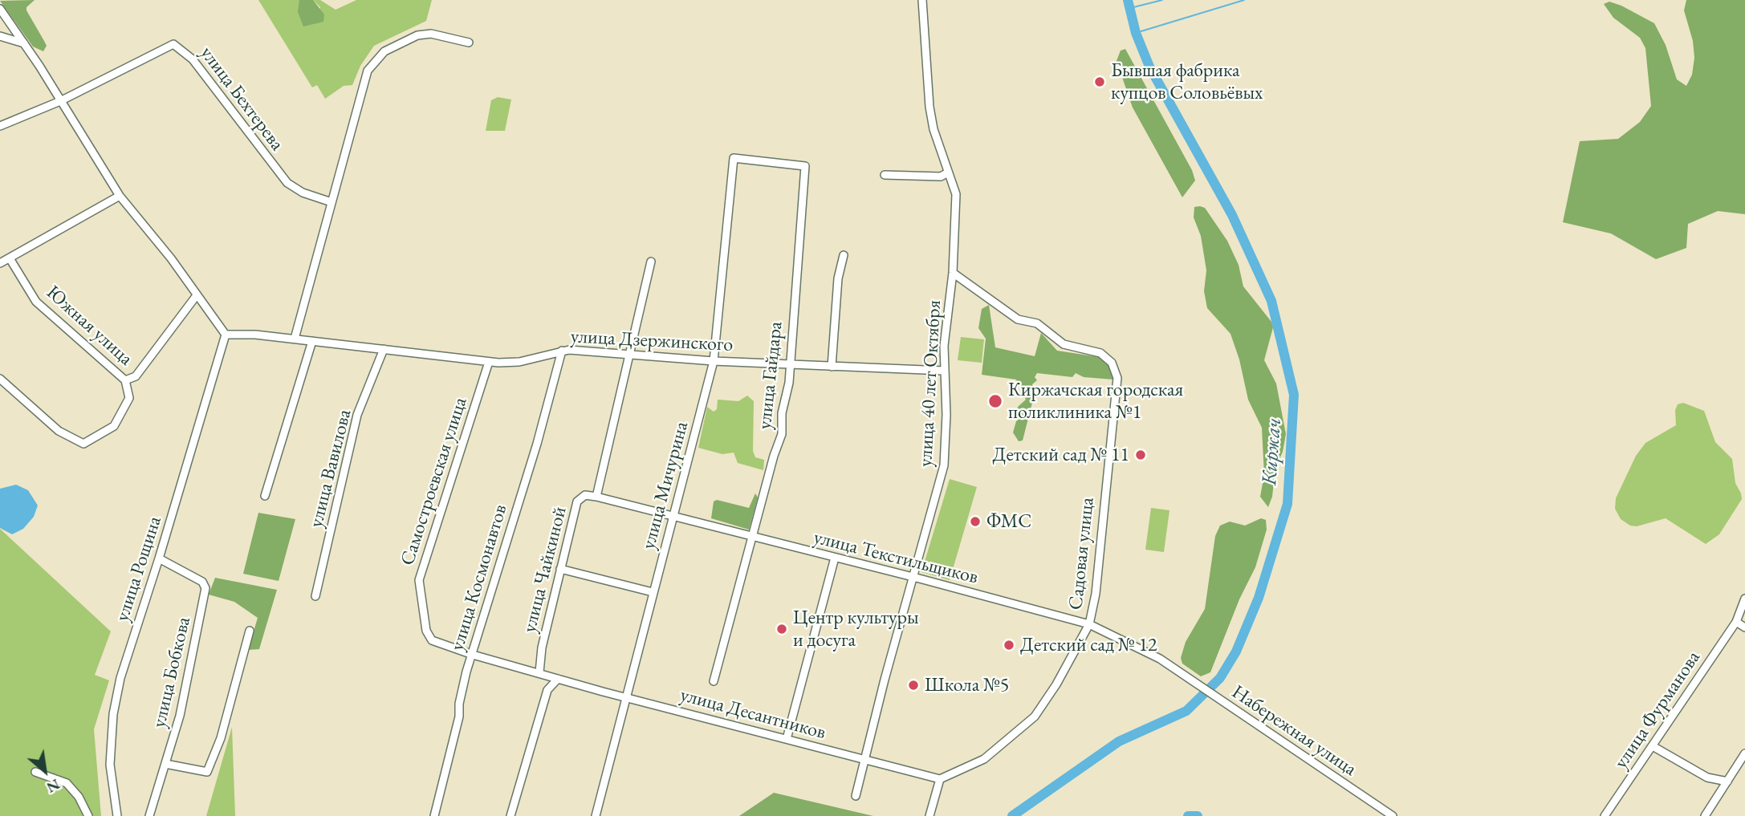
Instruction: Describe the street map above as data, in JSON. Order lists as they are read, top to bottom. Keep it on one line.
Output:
{"streets":{"street":["улица Бехтерева","Южная улица","улица Дзержинского","улица Гайдара","улица 40 лет Октября","улица Вавилова","Самостроевская улица","улица Мичурина","Садовая улица","улица Текстильщиков","улица Рощина","улица Чайкиной","улица Космонавтов","улица Бобкова","улица Фурманова","улица Десантников","Набережная улица"]},"crossings":[["улица Дзержинского","улица Гайдара"],["улица Дзержинского","улица 40 лет Октября"],["улица Дзержинского","улица Вавилова"],["улица Дзержинского","Самостроевская улица"],["улица Дзержинского","улица Мичурина"],["улица Дзержинского","улица Рощина"],["улица Дзержинского","улица Чайкиной"],["улица Дзержинского","улица Космонавтов"],["улица Гайдара","улица Мичурина"],["улица Гайдара","улица Текстильщиков"],["улица 40 лет Октября","Садовая улица"],["улица 40 лет Октября","улица Текстильщиков"],["улица 40 лет Октября","улица Десантников"],["Самостроевская улица","улица Космонавтов"],["улица Мичурина","улица Текстильщиков"],["улица Мичурина","улица Десантников"],["Садовая улица","улица Текстильщиков"],["Садовая улица","улица Десантников"],["улица Текстильщиков","улица Чайкиной"],["улица Текстильщиков","Набережная улица"],["улица Рощина","улица Бобкова"],["улица Чайкиной","улица Десантников"]],"water":["Киржач"],"places":["Бывшая фабрика купцов Соловьёвых","Киржачская городская поликлиника №1","Детский сад № 11","ФМС","Центр культуры и досуга","Детский сад № 12","Школа №5"],"north":"bottom right"}
